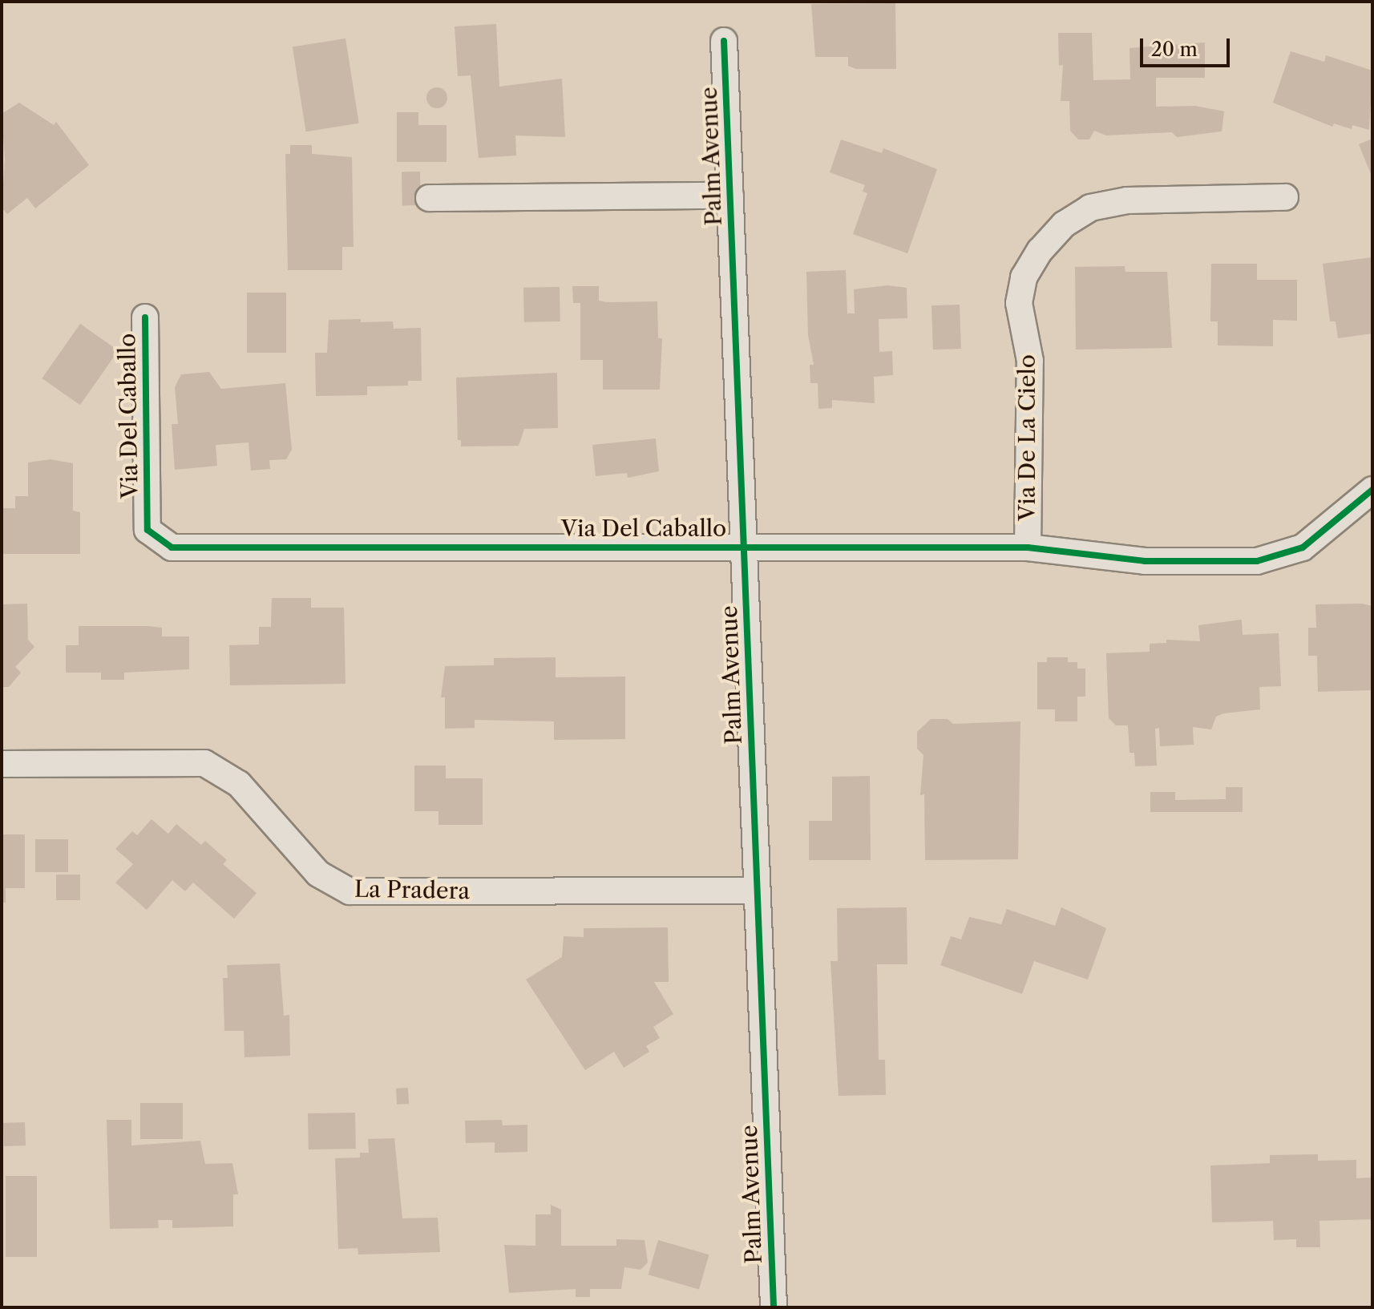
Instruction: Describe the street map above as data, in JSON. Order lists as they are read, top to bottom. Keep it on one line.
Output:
{"streets":{"street":["Palm Avenue","Via Del Caballo","Via De La Cielo","La Pradera"]},"crossings":[["Palm Avenue","Via Del Caballo"],["Palm Avenue","La Pradera"],["Via Del Caballo","Via De La Cielo"]],"scale_bar":"20 m"}
